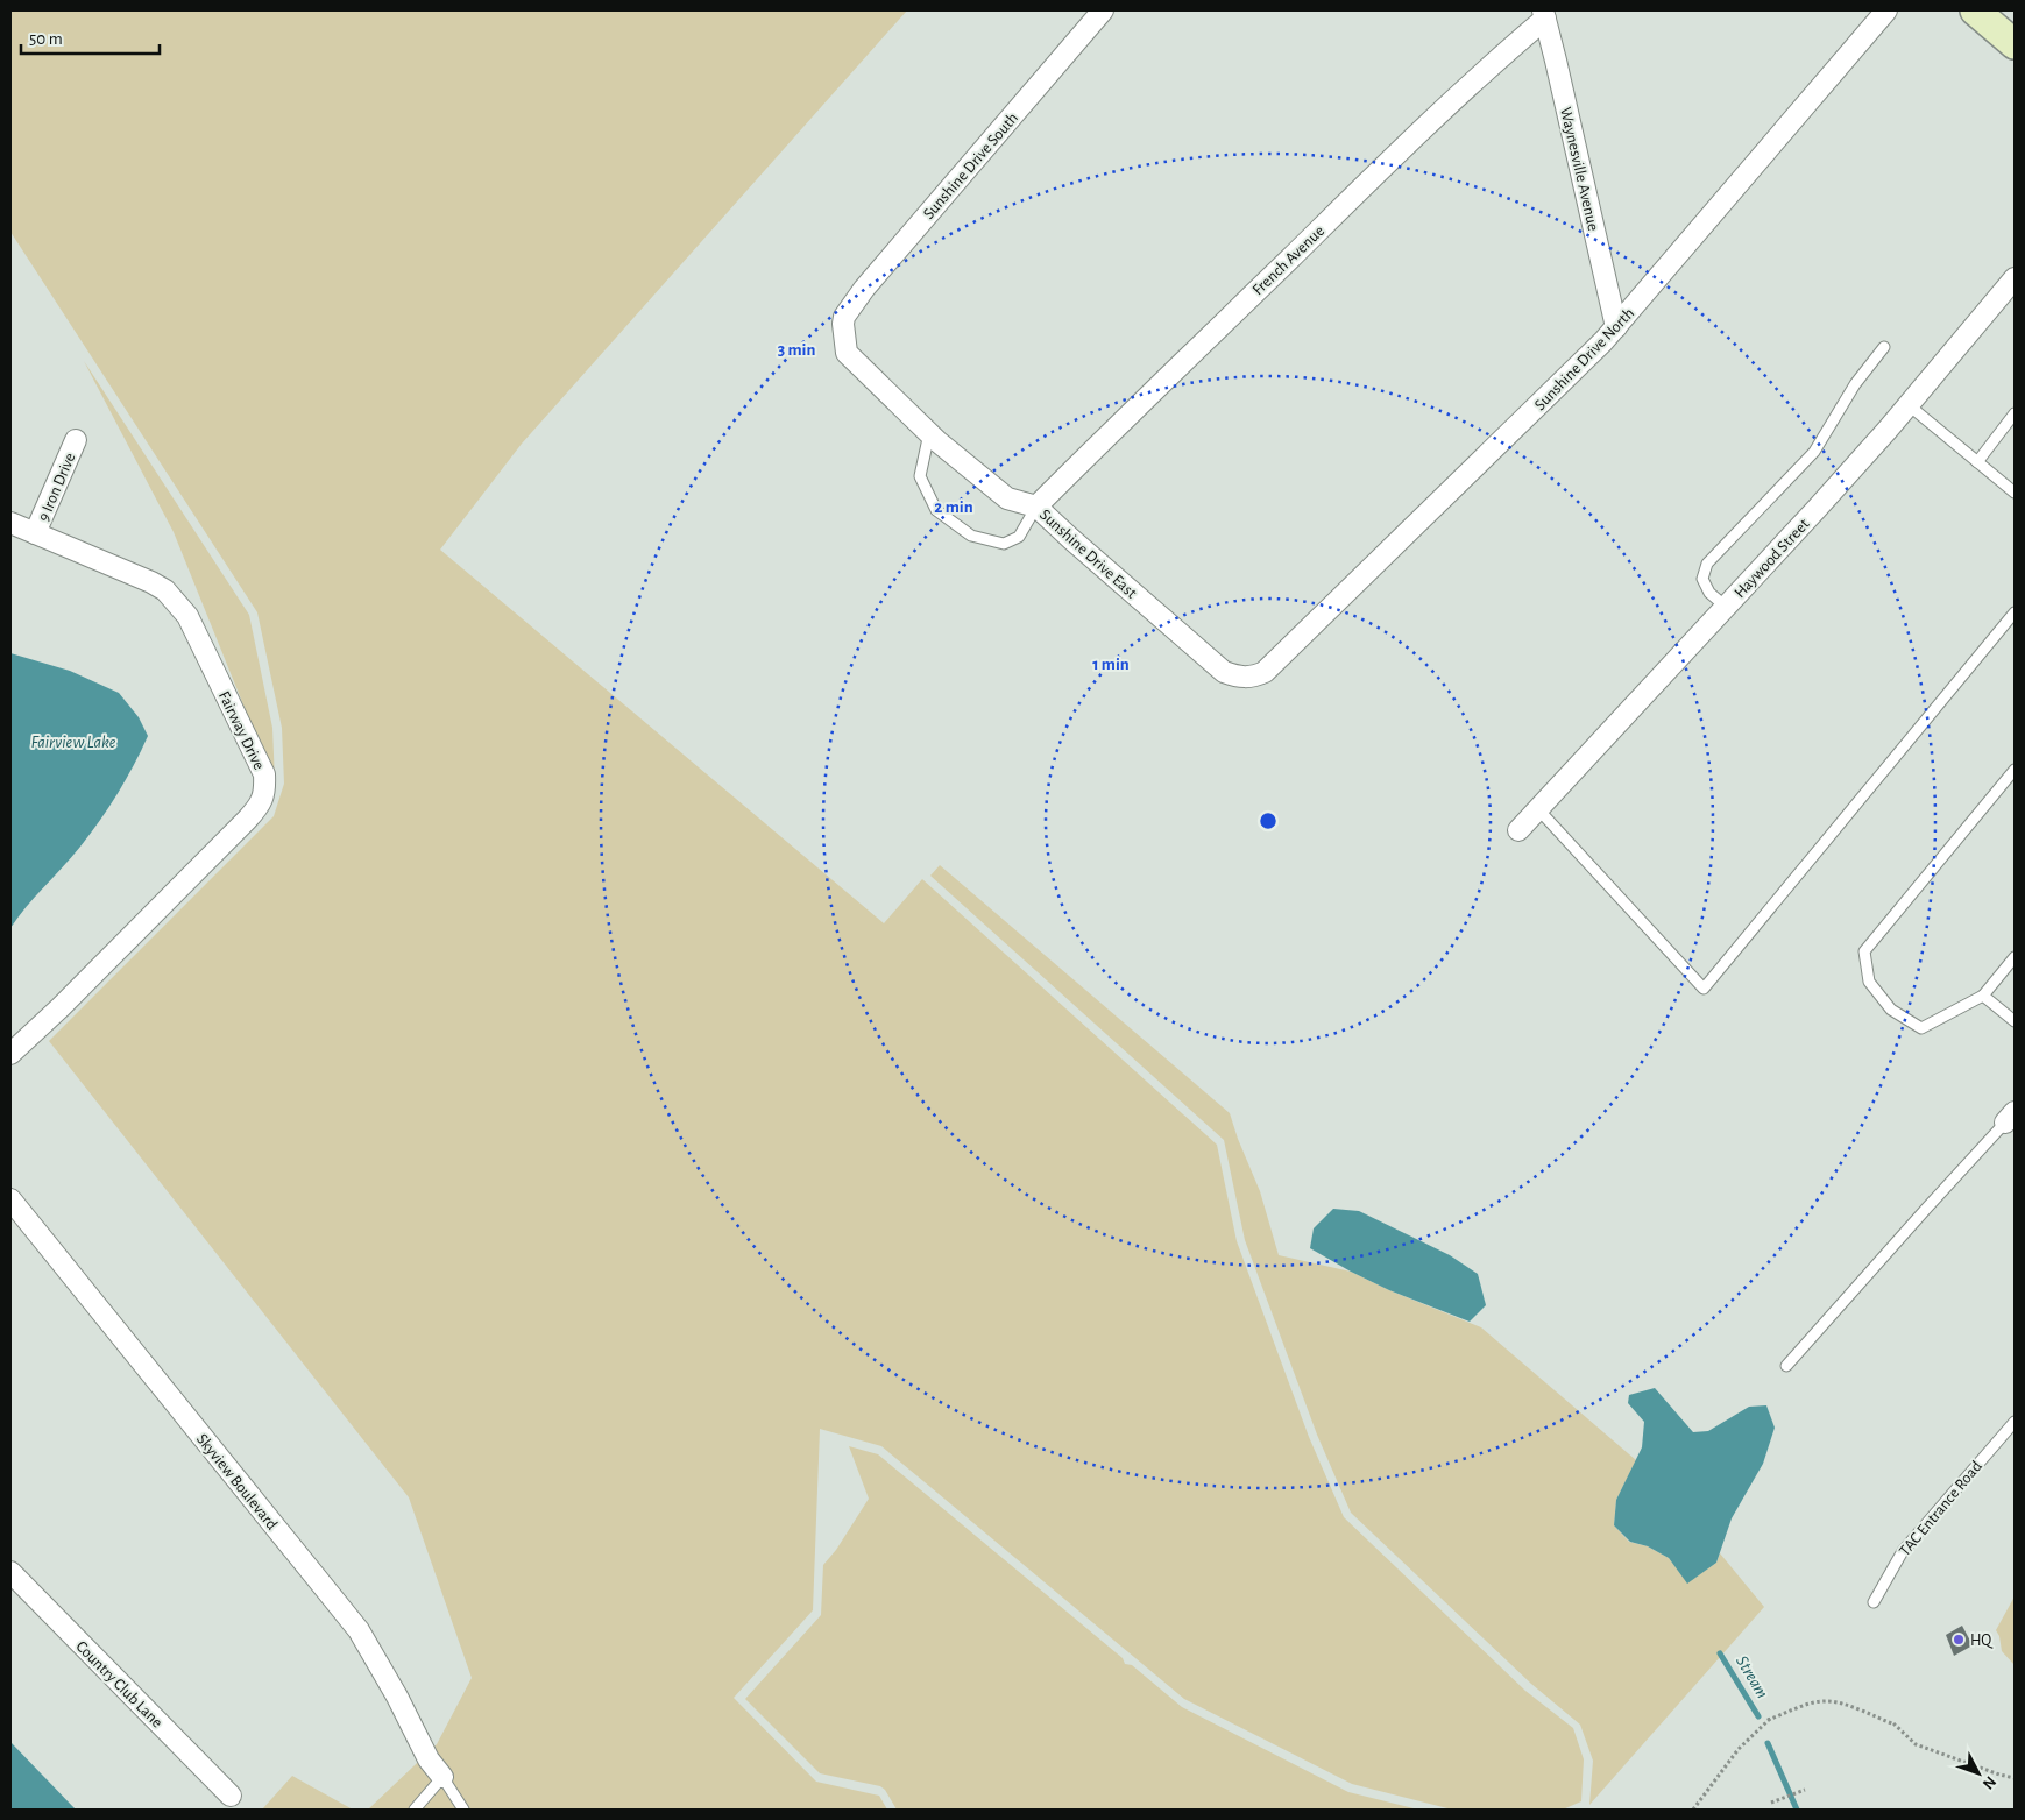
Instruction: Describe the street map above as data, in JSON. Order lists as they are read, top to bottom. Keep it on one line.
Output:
{"streets":{"street":["Sunshine Drive South","Waynesville Avenue","French Avenue","Sunshine Drive North","9 Iron Drive","Sunshine Drive East","Haywood Street","Fairway Drive","Skyview Boulevard","Country Club Lane"],"lane":["TAC Entrance Road"]},"crossings":[["Sunshine Drive South","Sunshine Drive East"],["Waynesville Avenue","French Avenue"],["Waynesville Avenue","Sunshine Drive North"],["French Avenue","Sunshine Drive East"],["Sunshine Drive North","Sunshine Drive East"],["9 Iron Drive","Fairway Drive"]],"water":["Fairview Lake","Stream"],"places":["HQ"],"scale_bar":"50 m","north":"bottom right","rings":["3 min","2 min","1 min"]}
